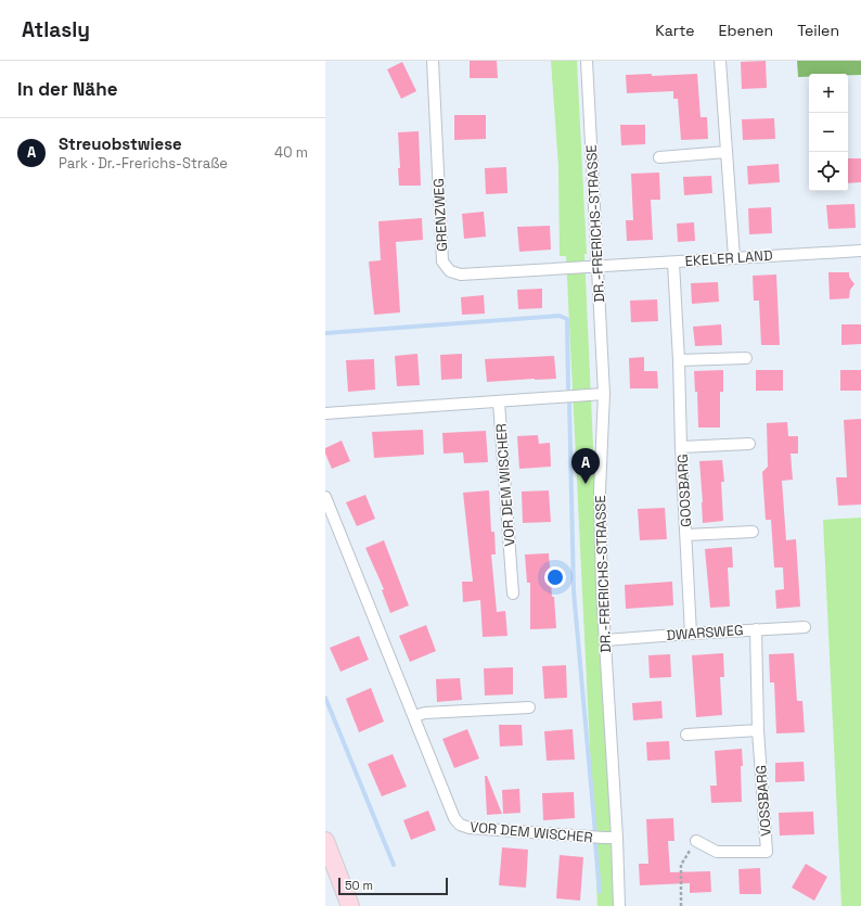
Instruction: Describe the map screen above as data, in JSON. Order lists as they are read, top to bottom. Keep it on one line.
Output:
{"streets":{"street":["GRENZWEG","DR.-FRERICHS-STRASSE","EKELER LAND","VOR DEM WISCHER","GOOSBARG","DWARSWEG","VOSSBARG"]},"crossings":[["GRENZWEG","DR.-FRERICHS-STRASSE"],["GRENZWEG","EKELER LAND"],["DR.-FRERICHS-STRASSE","EKELER LAND"],["DR.-FRERICHS-STRASSE","VOR DEM WISCHER"],["DR.-FRERICHS-STRASSE","DWARSWEG"],["EKELER LAND","GOOSBARG"],["GOOSBARG","DWARSWEG"],["DWARSWEG","VOSSBARG"]],"scale_bar":"50 m","page":{"header":"Atlasly","nav":["Karte","Ebenen","Teilen"],"heading":"In der Nähe","map_buttons":["+","−"],"list":[{"mark":"A","name":"Streuobstwiese","note":"Park · Dr.-Frerichs-Straße","value":"40 m"}],"pins":"A","scale":"50 m"}}
